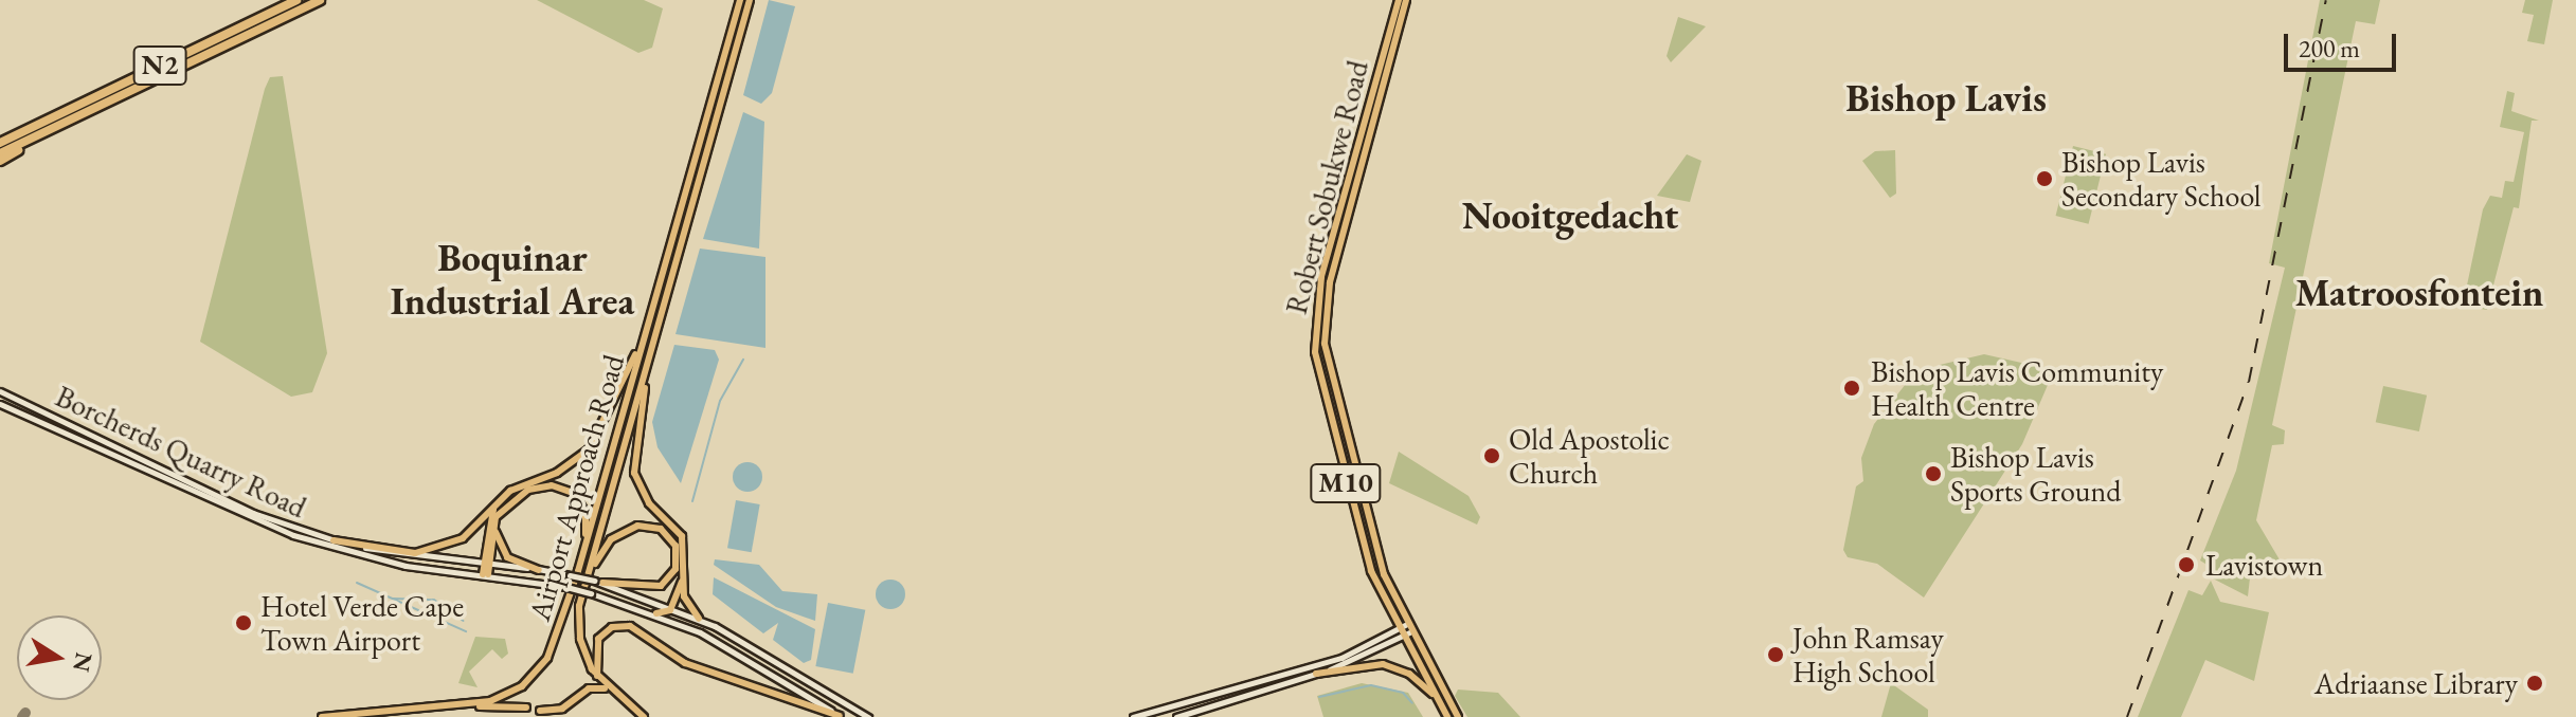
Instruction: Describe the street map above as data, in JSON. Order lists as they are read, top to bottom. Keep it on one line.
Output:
{"streets":{"highway":["N2"],"main road":["Robert Sobukwe Road","Borcherds Quarry Road","M10","Airport Approach Road"]},"crossings":[["Borcherds Quarry Road","Airport Approach Road"]],"districts":["Bishop Lavis","Nooitgedacht","Boquinar Industrial Area","Matroosfontein"],"places":["Bishop Lavis Secondary School","Bishop Lavis Community Health Centre","Old Apostolic Church","Bishop Lavis Sports Ground","Lavistown","Hotel Verde Cape Town Airport","John Ramsay High School","Adriaanse Library"],"scale_bar":"200 m","north":"right"}
